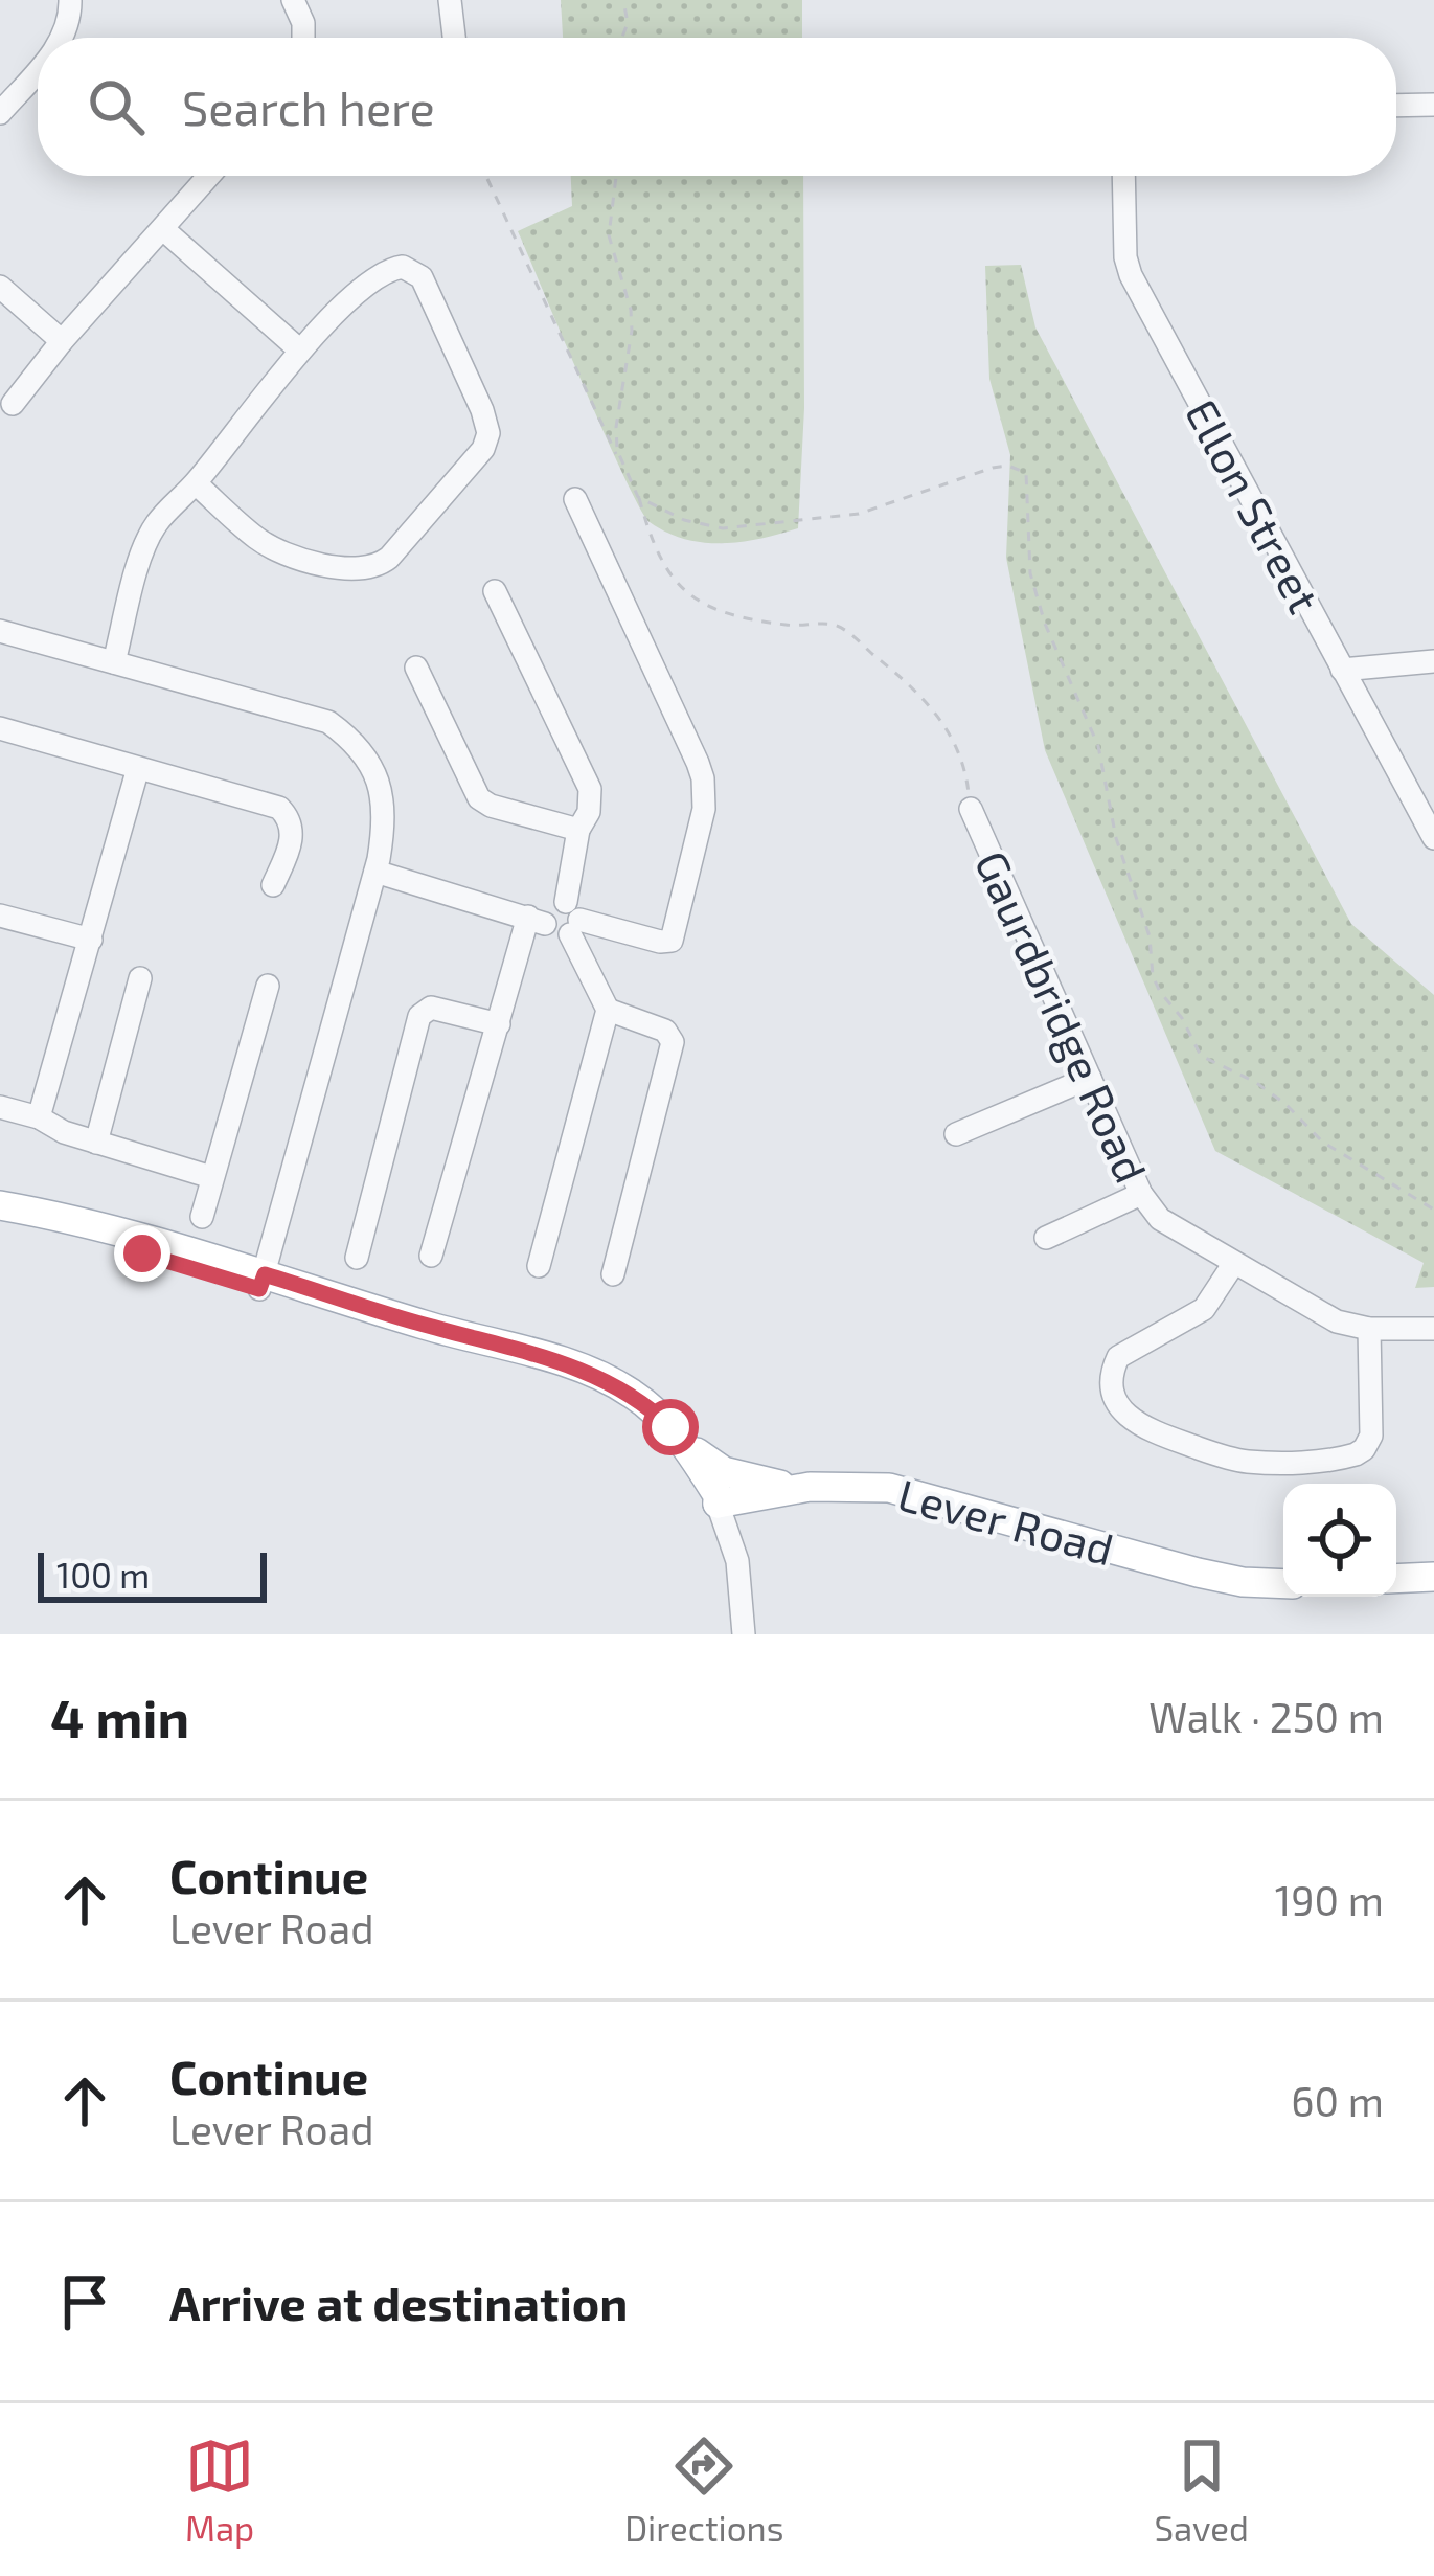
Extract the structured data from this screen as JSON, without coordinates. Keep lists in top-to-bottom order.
{
  "streets": {
    "main road": ["Lever Road"],
    "street": ["Ellon Street", "Gaurdbridge Road"]
  },
  "scale_bar": "100 m",
  "page": {
    "search": "Search here",
    "scale": "100 m",
    "heading": ["4 min", "Walk · 250 m"],
    "list": [
      ["Continue", "Lever Road", "190 m"],
      ["Continue", "Lever Road", "60 m"],
      "Arrive at destination"
    ],
    "nav": ["Map", "Directions", "Saved"]
  }
}
